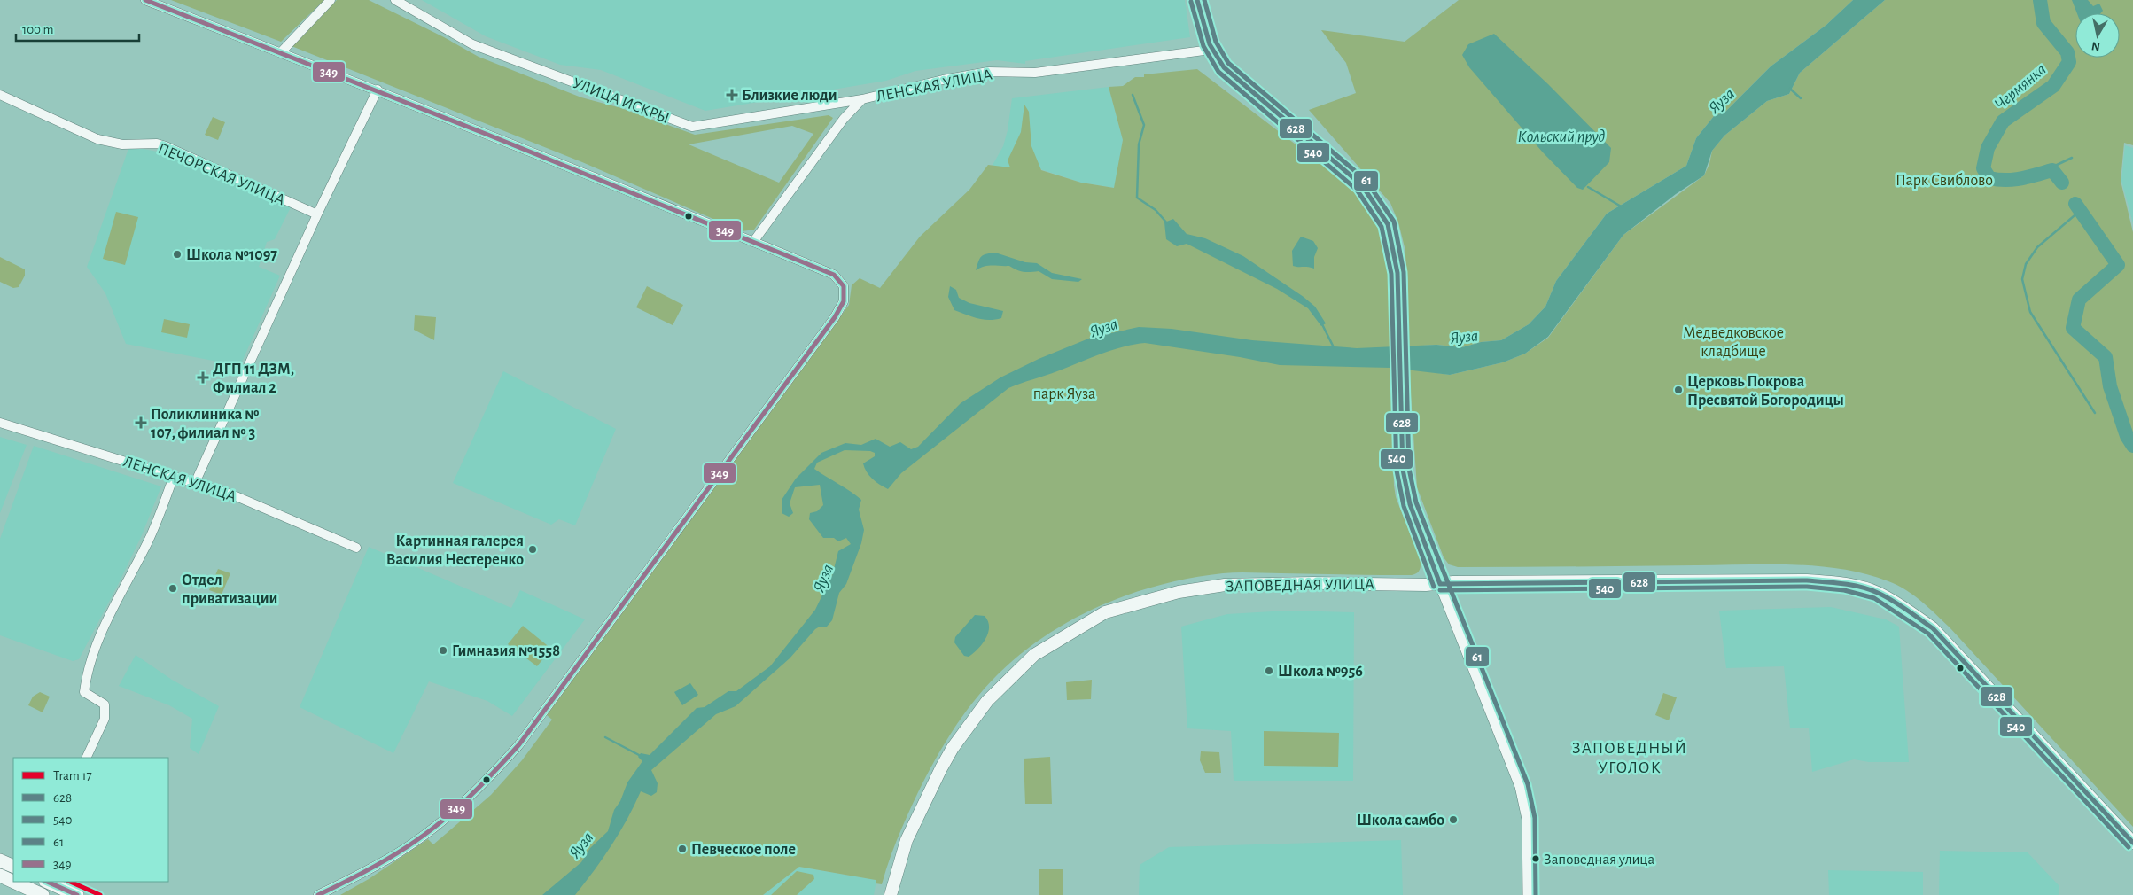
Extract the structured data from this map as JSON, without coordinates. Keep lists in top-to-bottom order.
{
  "streets": {
    "street": [
      "ЛЕНСКАЯ УЛИЦА",
      "УЛИЦА ИСКРЫ",
      "ПЕЧОРСКАЯ УЛИЦА",
      "ЗАПОВЕДНАЯ УЛИЦА"
    ]
  },
  "crossings": [
    ["ЛЕНСКАЯ УЛИЦА", "УЛИЦА ИСКРЫ"]
  ],
  "districts": ["ЗАПОВЕДНЫЙ УГОЛОК"],
  "water": ["Чермянка", "Яуза", "Кольский пруд"],
  "parks": ["Парк Свиблово", "Медведковское кладбище", "парк Яуза"],
  "places": {
    "health": ["Близкие люди", "ДГП 11 ДЗМ, Филиал 2", "Поликлиника № 107, филиал № 3"],
    "other": [
      "Школа №1097",
      "Церковь Покрова Пресвятой Богородицы",
      "Картинная галерея Василия Нестеренко",
      "Отдел приватизации",
      "Гимназия №1558",
      "Школа №956",
      "Школа самбо",
      "Певческое поле",
      "Заповедная улица"
    ]
  },
  "lines": [
    "transit line 628",
    "transit line 61",
    "transit line 349",
    "transit line 540",
    "tram line 17"
  ],
  "legend": [
    "Tram 17",
    "628",
    "540",
    "61",
    "349"
  ],
  "scale_bar": "100 m",
  "north": "bottom"
}
